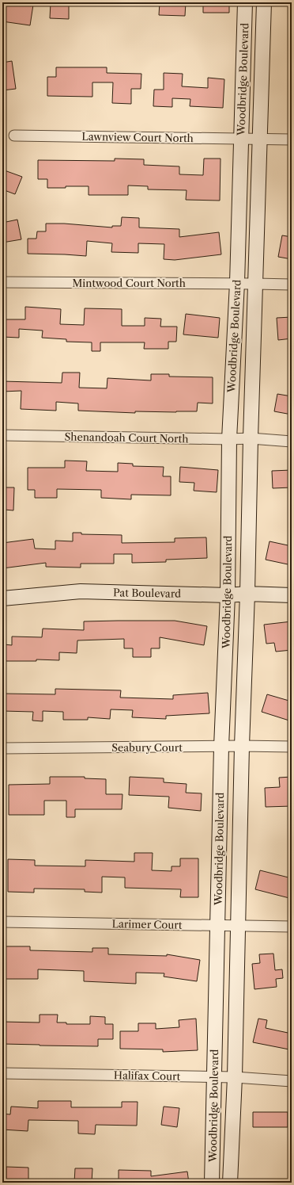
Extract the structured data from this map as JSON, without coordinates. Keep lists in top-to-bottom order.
{
  "streets": {
    "street": [
      "Woodbridge Boulevard",
      "Lawnview Court North",
      "Mintwood Court North",
      "Shenandoah Court North",
      "Pat Boulevard",
      "Seabury Court",
      "Larimer Court",
      "Halifax Court"
    ]
  },
  "crossings": [
    ["Woodbridge Boulevard", "Lawnview Court North"],
    ["Woodbridge Boulevard", "Mintwood Court North"],
    ["Woodbridge Boulevard", "Shenandoah Court North"],
    ["Woodbridge Boulevard", "Pat Boulevard"],
    ["Woodbridge Boulevard", "Seabury Court"],
    ["Woodbridge Boulevard", "Larimer Court"],
    ["Woodbridge Boulevard", "Halifax Court"]
  ]
}
